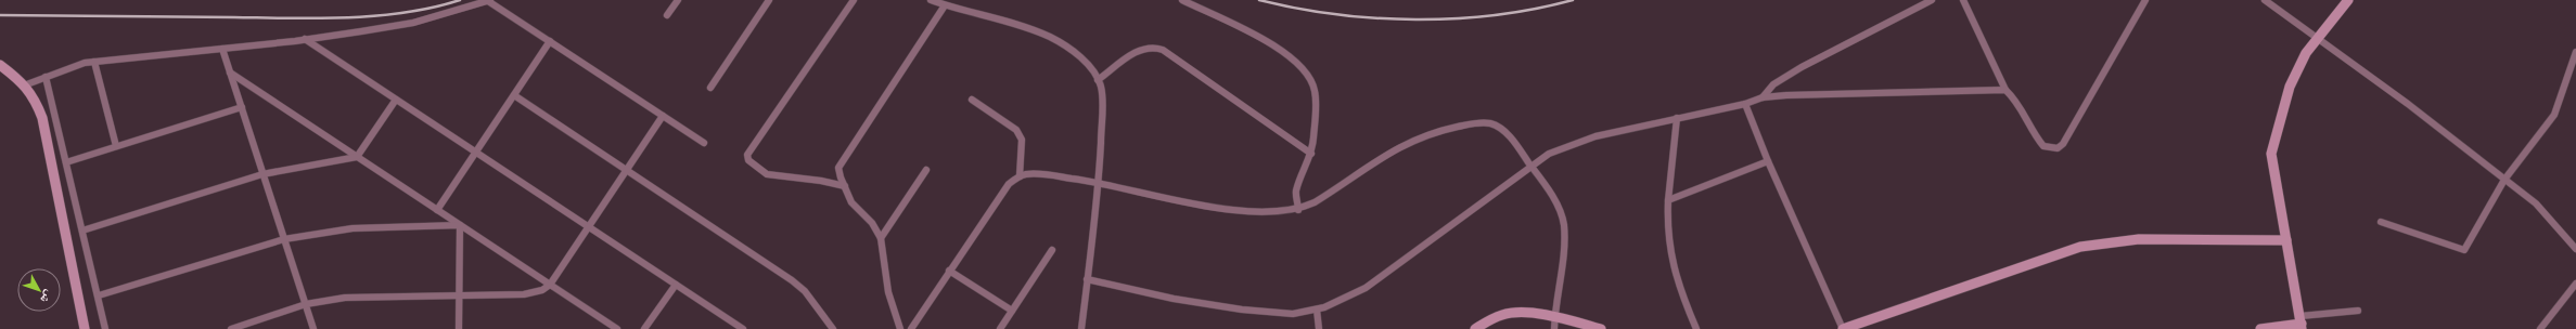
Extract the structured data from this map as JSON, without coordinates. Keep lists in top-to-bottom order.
{
  "north": "bottom right"
}
